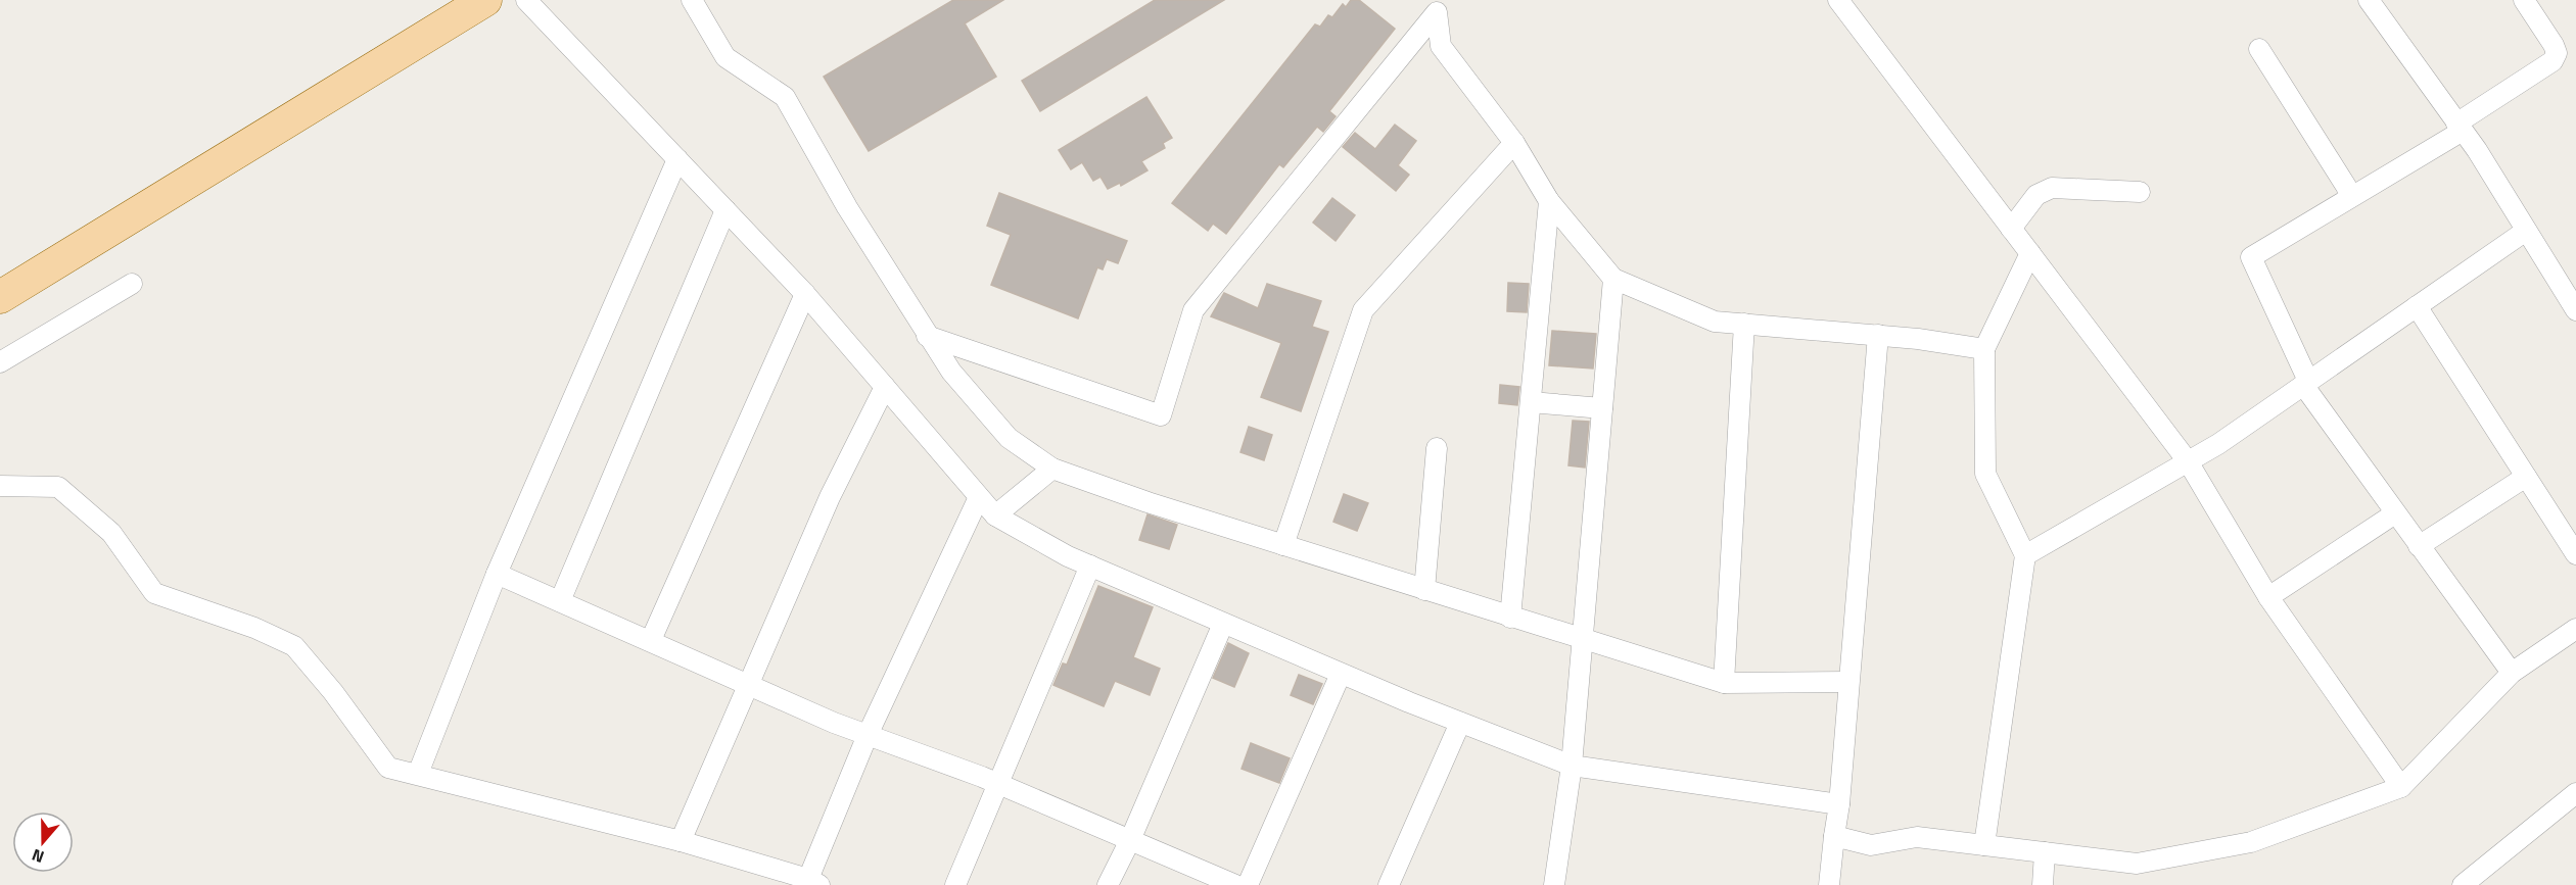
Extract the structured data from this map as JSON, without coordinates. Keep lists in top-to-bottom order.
{
  "north": "bottom"
}
